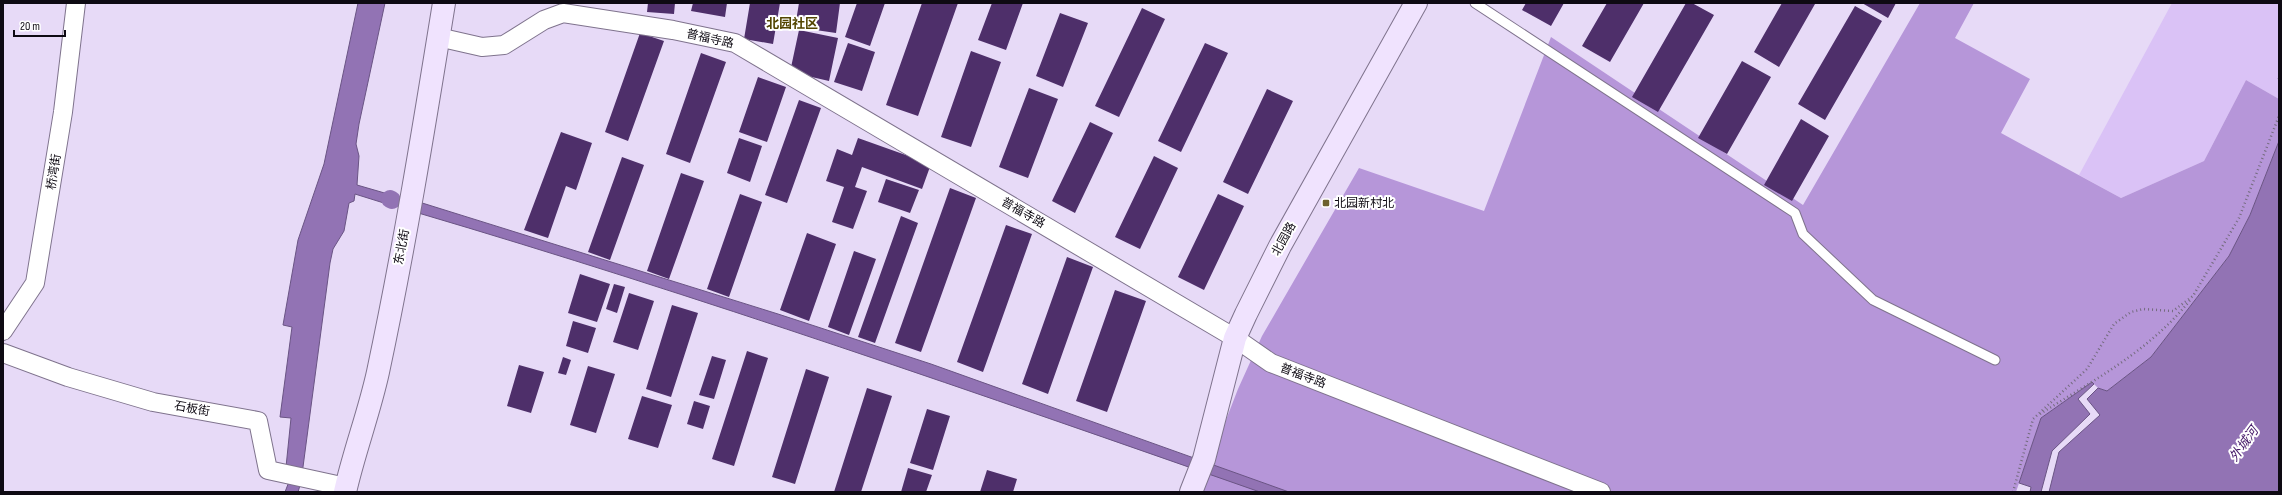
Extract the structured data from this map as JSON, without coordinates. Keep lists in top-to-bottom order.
{
  "streets": {
    "street": [
      "普福寺路",
      "桥湾街",
      "北园路",
      "东北街",
      "石板街"
    ]
  },
  "crossings": [
    ["普福寺路", "北园路"],
    ["普福寺路", "东北街"],
    ["东北街", "石板街"]
  ],
  "districts": ["北园社区"],
  "water": ["外城河"],
  "places": {
    "transit": ["北园新村北"]
  },
  "scale_bar": "20 m"
}
